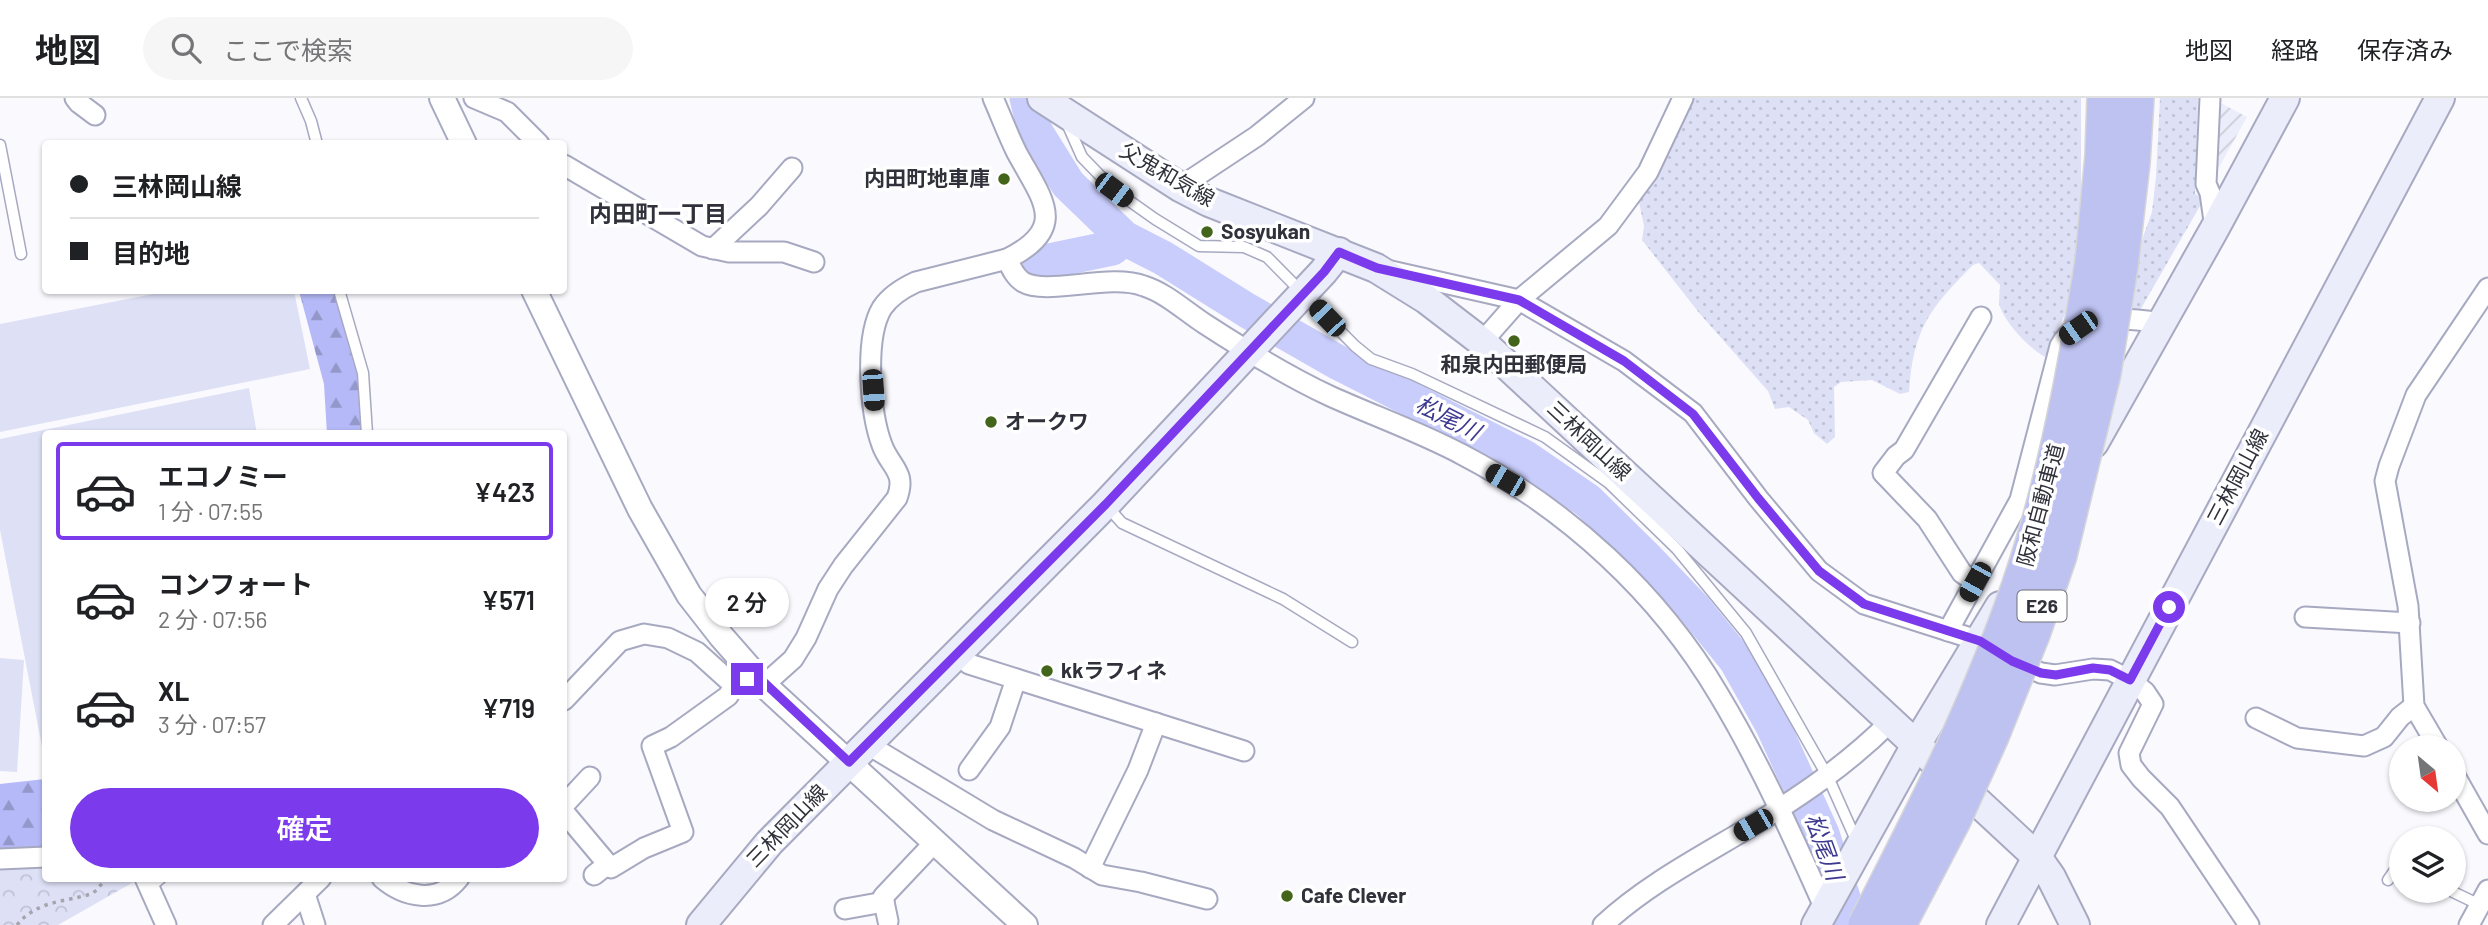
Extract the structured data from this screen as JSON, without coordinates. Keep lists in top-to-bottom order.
{
  "streets": {
    "highway": ["阪和自動車道", "E26"],
    "main road": ["父鬼和気線", "三林岡山線"]
  },
  "crossings": [
    ["父鬼和気線", "三林岡山線"]
  ],
  "districts": ["内田町一丁目"],
  "water": ["松尾川"],
  "places": [
    "内田町地車庫",
    "Sosyukan",
    "和泉内田郵便局",
    "オークワ",
    "kkラフィネ",
    "Cafe Clever"
  ],
  "north": "bottom right",
  "page": {
    "header": "地図",
    "search": "ここで検索",
    "nav": ["地図", "経路", "保存済み"],
    "banner": ["三林岡山線", "目的地"],
    "list": [
      {
        "name": "エコノミー",
        "note": "1 分 · 07:55",
        "value": "¥423"
      },
      {
        "name": "コンフォート",
        "note": "2 分 · 07:56",
        "value": "¥571"
      },
      {
        "name": "XL",
        "note": "3 分 · 07:57",
        "value": "¥719"
      }
    ],
    "bubble": "2 分",
    "buttons": "確定"
  }
}
